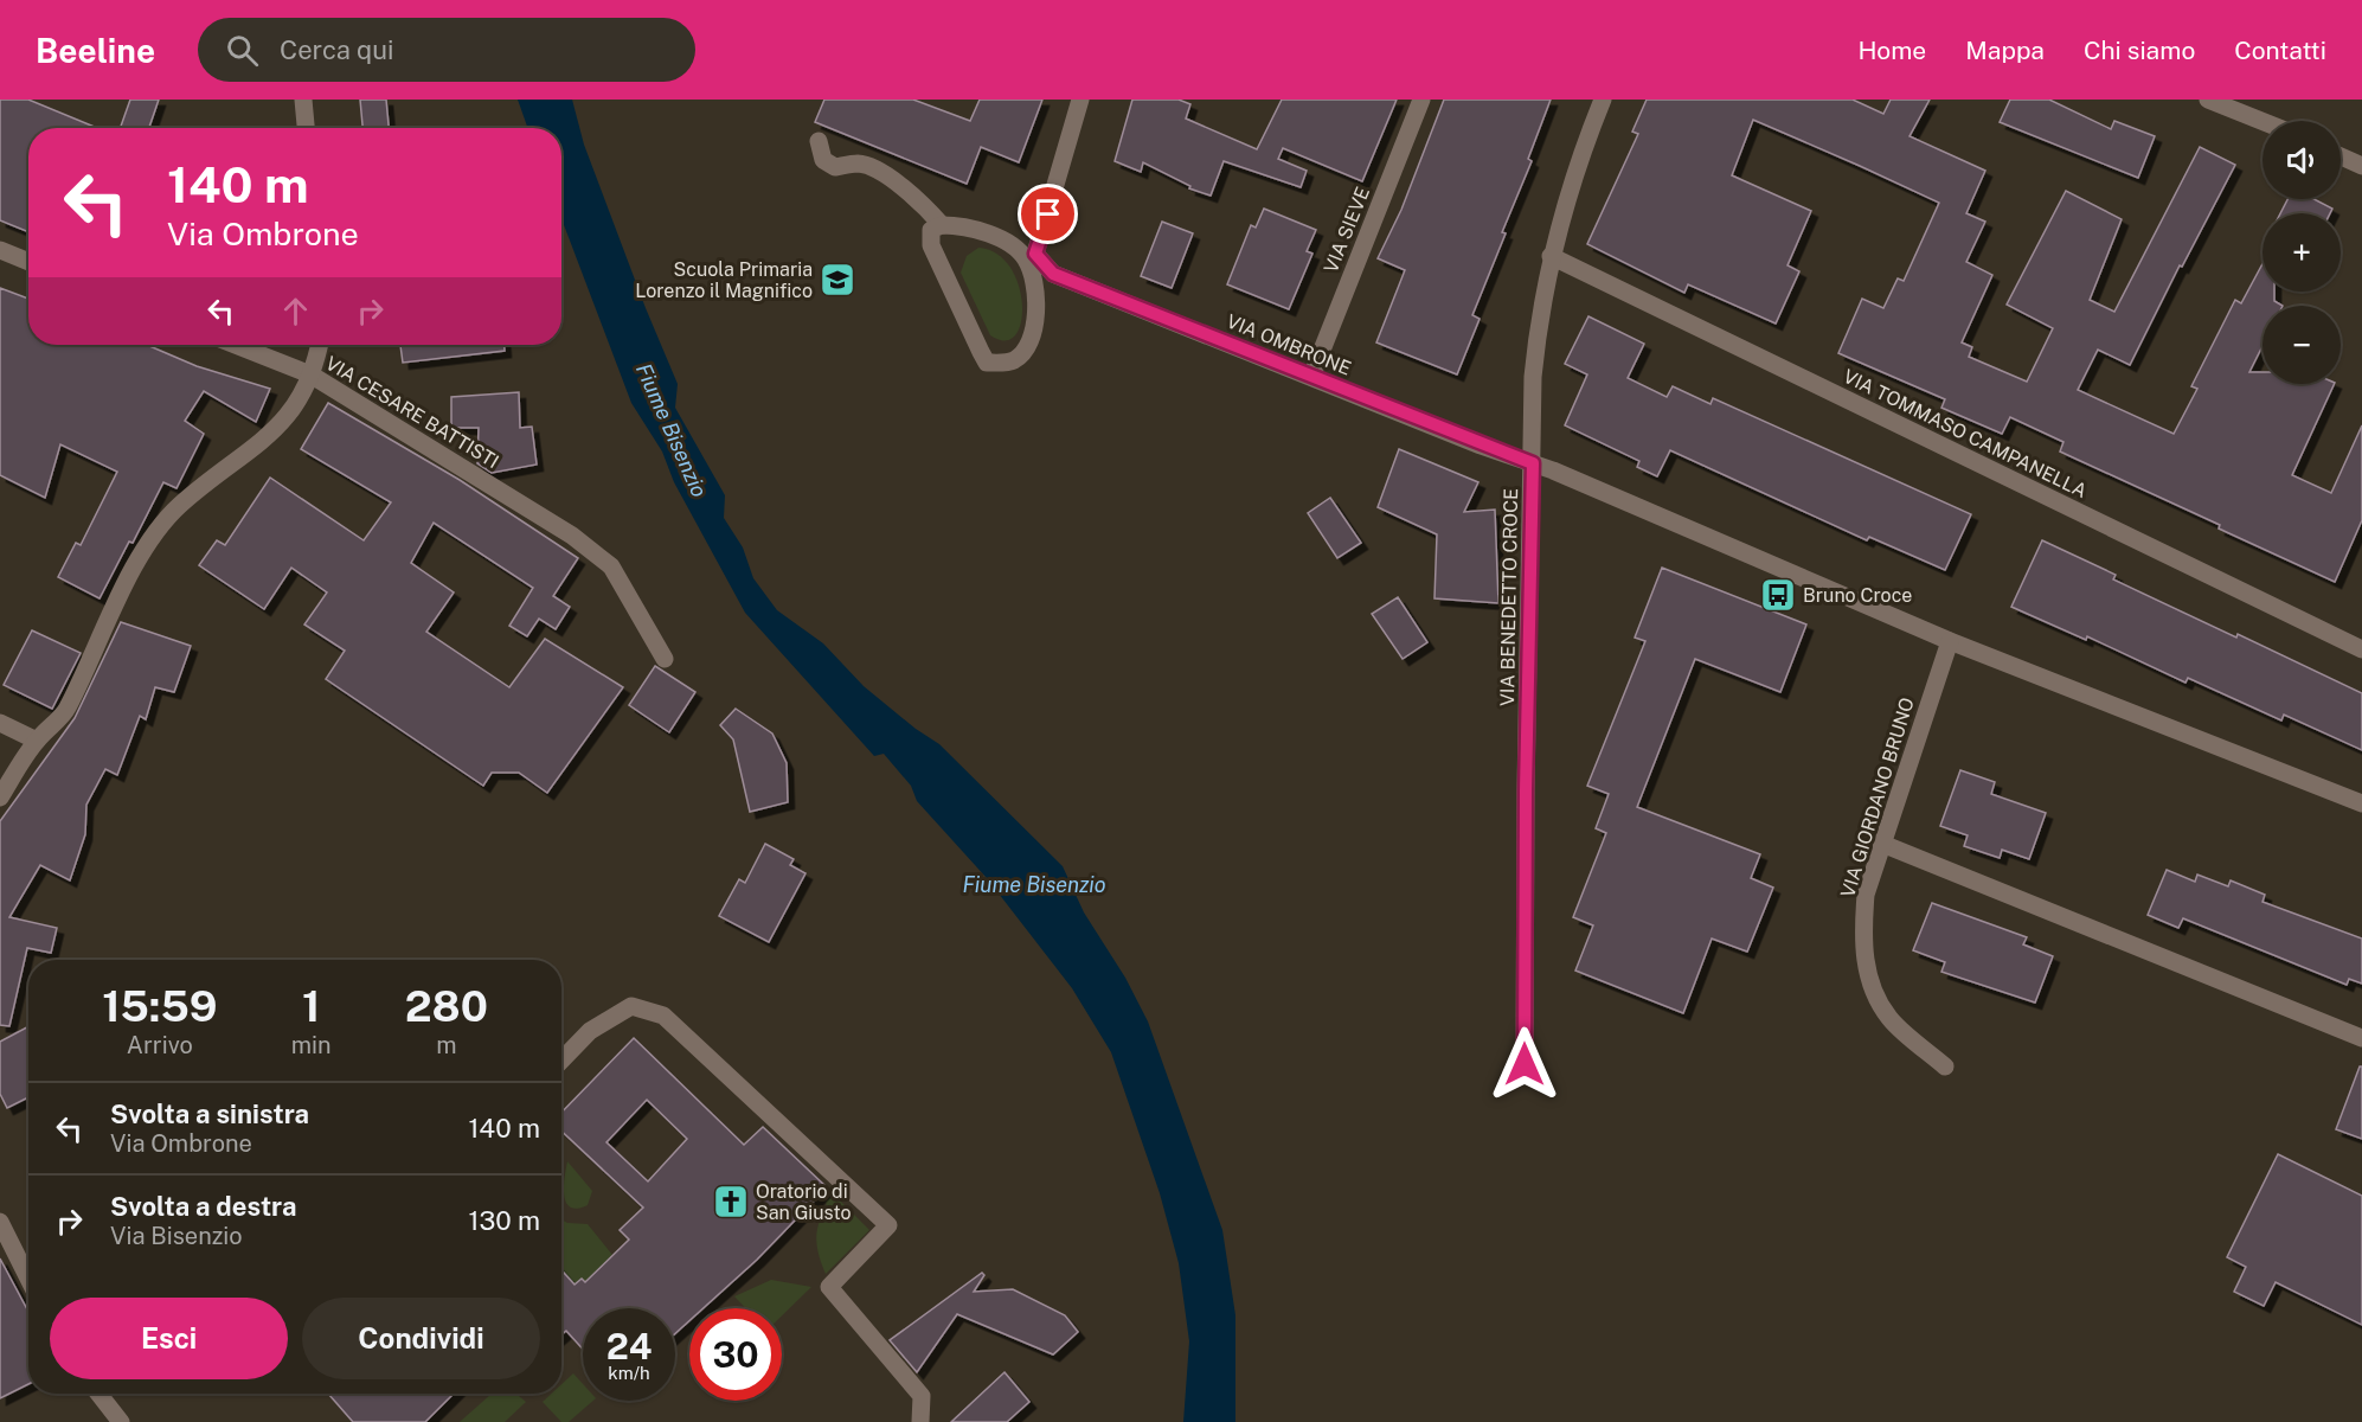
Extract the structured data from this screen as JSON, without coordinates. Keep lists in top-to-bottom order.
{
  "streets": {
    "street": [
      "VIA SIEVE",
      "VIA OMBRONE",
      "VIA CESARE BATTISTI",
      "VIA TOMMASO CAMPANELLA",
      "VIA BENEDETTO CROCE",
      "VIA GIORDANO BRUNO"
    ]
  },
  "crossings": [
    ["VIA SIEVE", "VIA OMBRONE"],
    ["VIA OMBRONE", "VIA BENEDETTO CROCE"],
    ["VIA TOMMASO CAMPANELLA", "VIA BENEDETTO CROCE"]
  ],
  "water": ["Fiume Bisenzio"],
  "places": {
    "school or university": ["Scuola Primaria Lorenzo il Magnifico"],
    "bus stop": ["Bruno Croce"],
    "church": ["Oratorio di San Giusto"]
  },
  "page": {
    "header": "Beeline",
    "search": "Cerca qui",
    "nav": [
      "Home",
      "Mappa",
      "Chi siamo",
      "Contatti"
    ],
    "map_buttons": ["+", "−"],
    "turn": ["140 m", "Via Ombrone"],
    "eta": [
      "15:59",
      "Arrivo",
      "1",
      "min",
      "280",
      "m"
    ],
    "list": [
      {
        "name": "Svolta a sinistra",
        "note": "Via Ombrone",
        "value": "140 m"
      },
      {
        "name": "Svolta a destra",
        "note": "Via Bisenzio",
        "value": "130 m"
      }
    ],
    "buttons": ["Esci", "Condividi"],
    "speed": "24 km/h",
    "limit": "30"
  }
}
